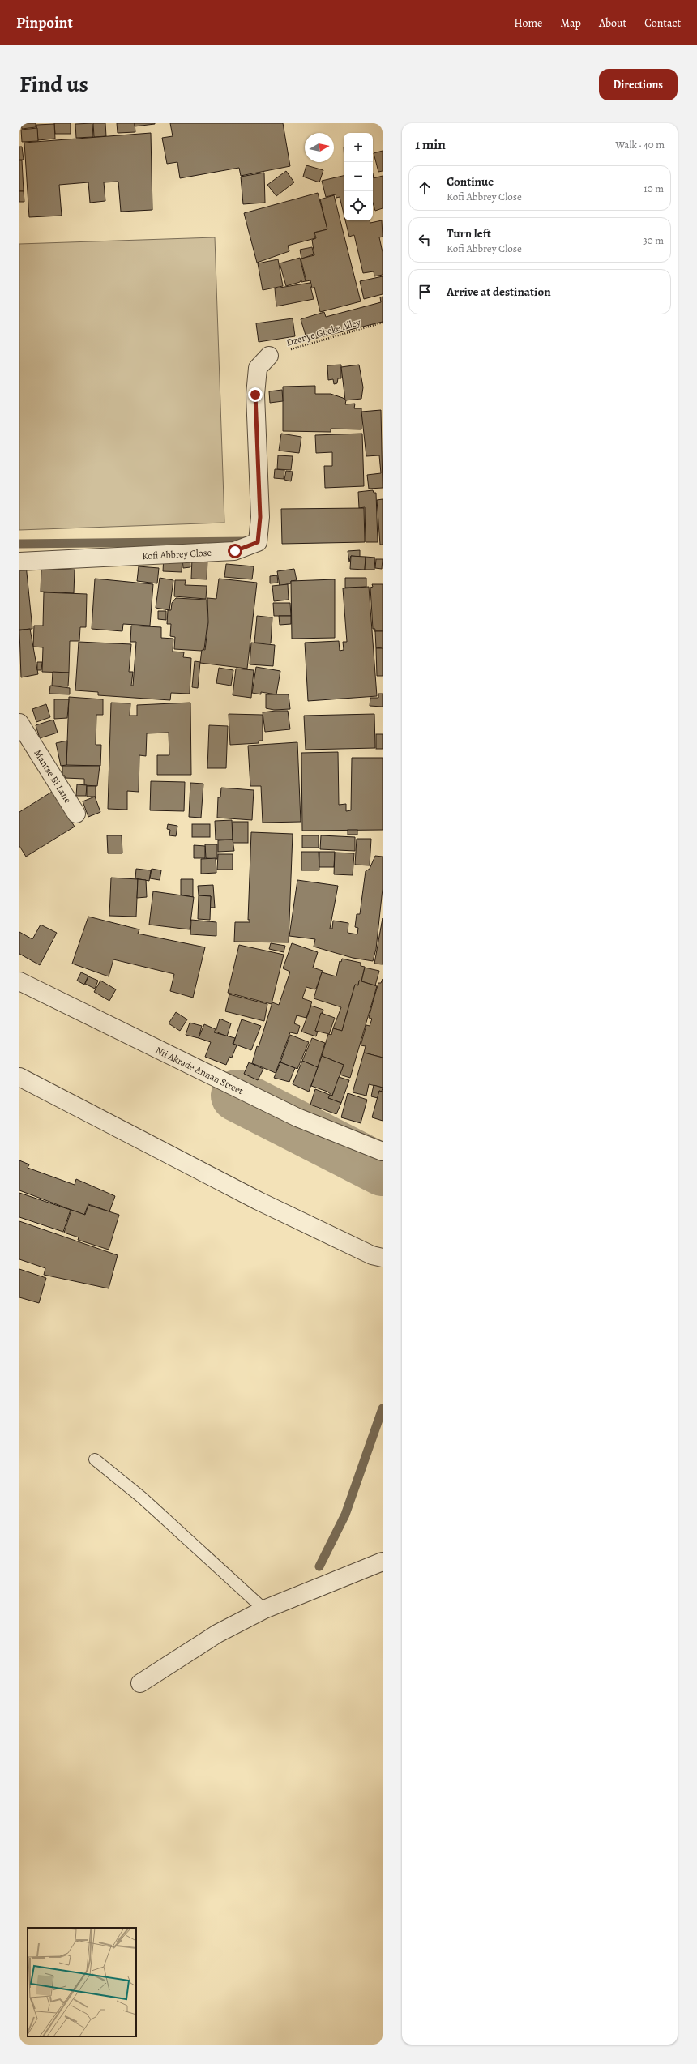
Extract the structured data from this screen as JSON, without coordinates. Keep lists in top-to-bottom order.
{
  "streets": {
    "street": ["Kofi Abbrey Close", "Mantse Bi Lane", "Nii Akrade Annan Street"],
    "path": ["Dzenye Gbeke Alley"]
  },
  "crossings": [
    ["Dzenye Gbeke Alley", "Kofi Abbrey Close"]
  ],
  "north": "right",
  "page": {
    "header": "Pinpoint",
    "nav": [
      "Home",
      "Map",
      "About",
      "Contact"
    ],
    "title": "Find us",
    "buttons": "Directions",
    "heading": ["1 min", "Walk · 40 m"],
    "map_buttons": ["+", "−"],
    "list": [
      ["Continue", "Kofi Abbrey Close", "10 m"],
      ["Turn left", "Kofi Abbrey Close", "30 m"],
      "Arrive at destination"
    ]
  }
}
